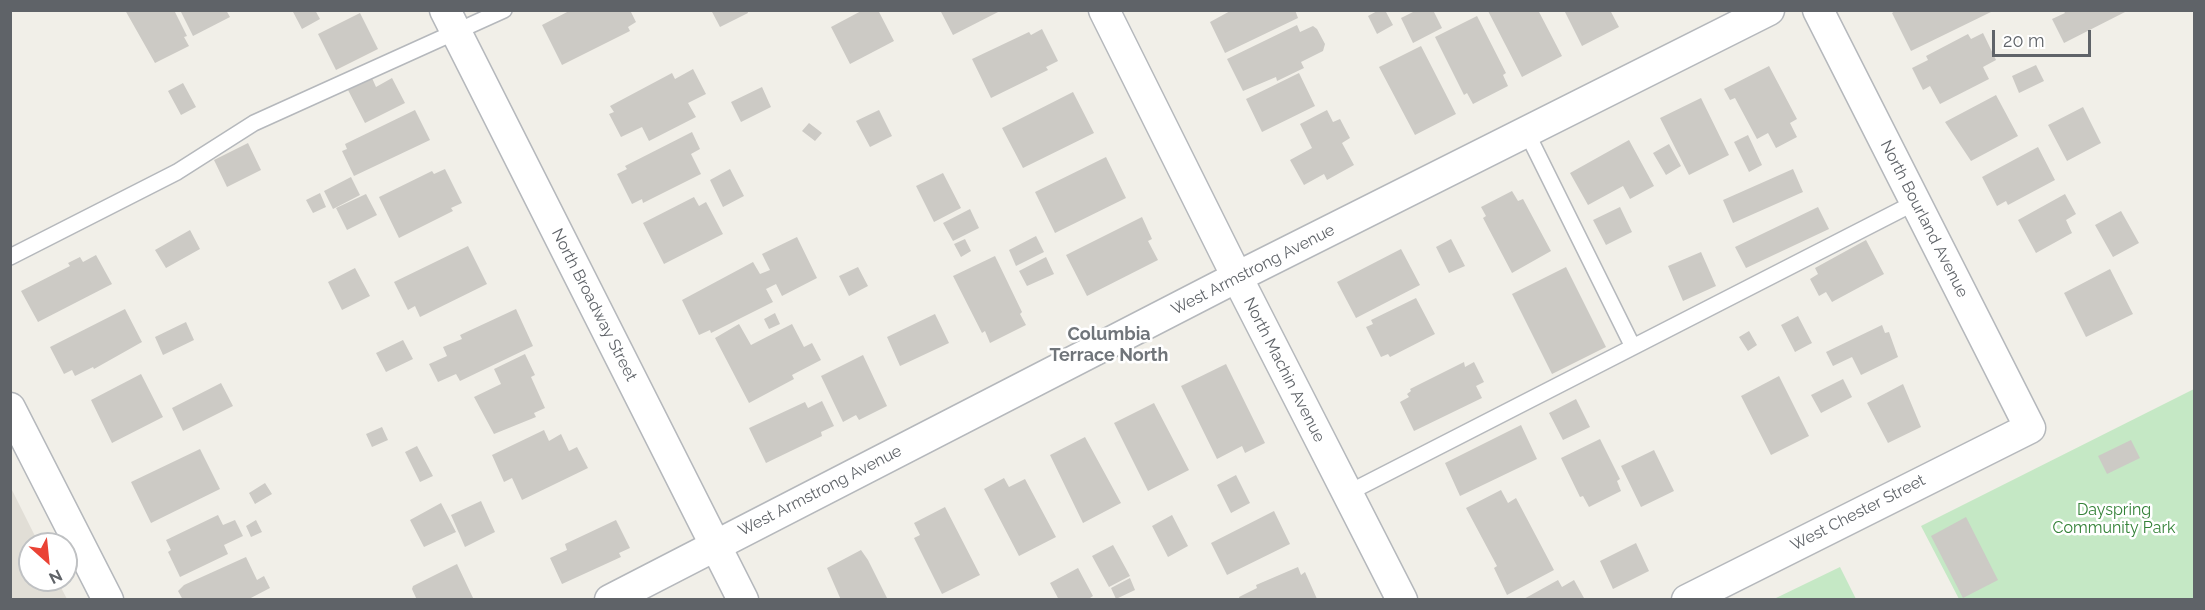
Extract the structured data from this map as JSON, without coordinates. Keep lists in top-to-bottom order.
{
  "streets": {
    "street": [
      "North Bourland Avenue",
      "West Armstrong Avenue",
      "North Broadway Street",
      "North Machin Avenue",
      "West Chester Street"
    ]
  },
  "crossings": [
    ["North Bourland Avenue", "West Chester Street"],
    ["West Armstrong Avenue", "North Broadway Street"],
    ["West Armstrong Avenue", "North Machin Avenue"]
  ],
  "districts": ["Columbia Terrace North"],
  "parks": ["Dayspring Community Park"],
  "scale_bar": "20 m",
  "north": "bottom right"
}
